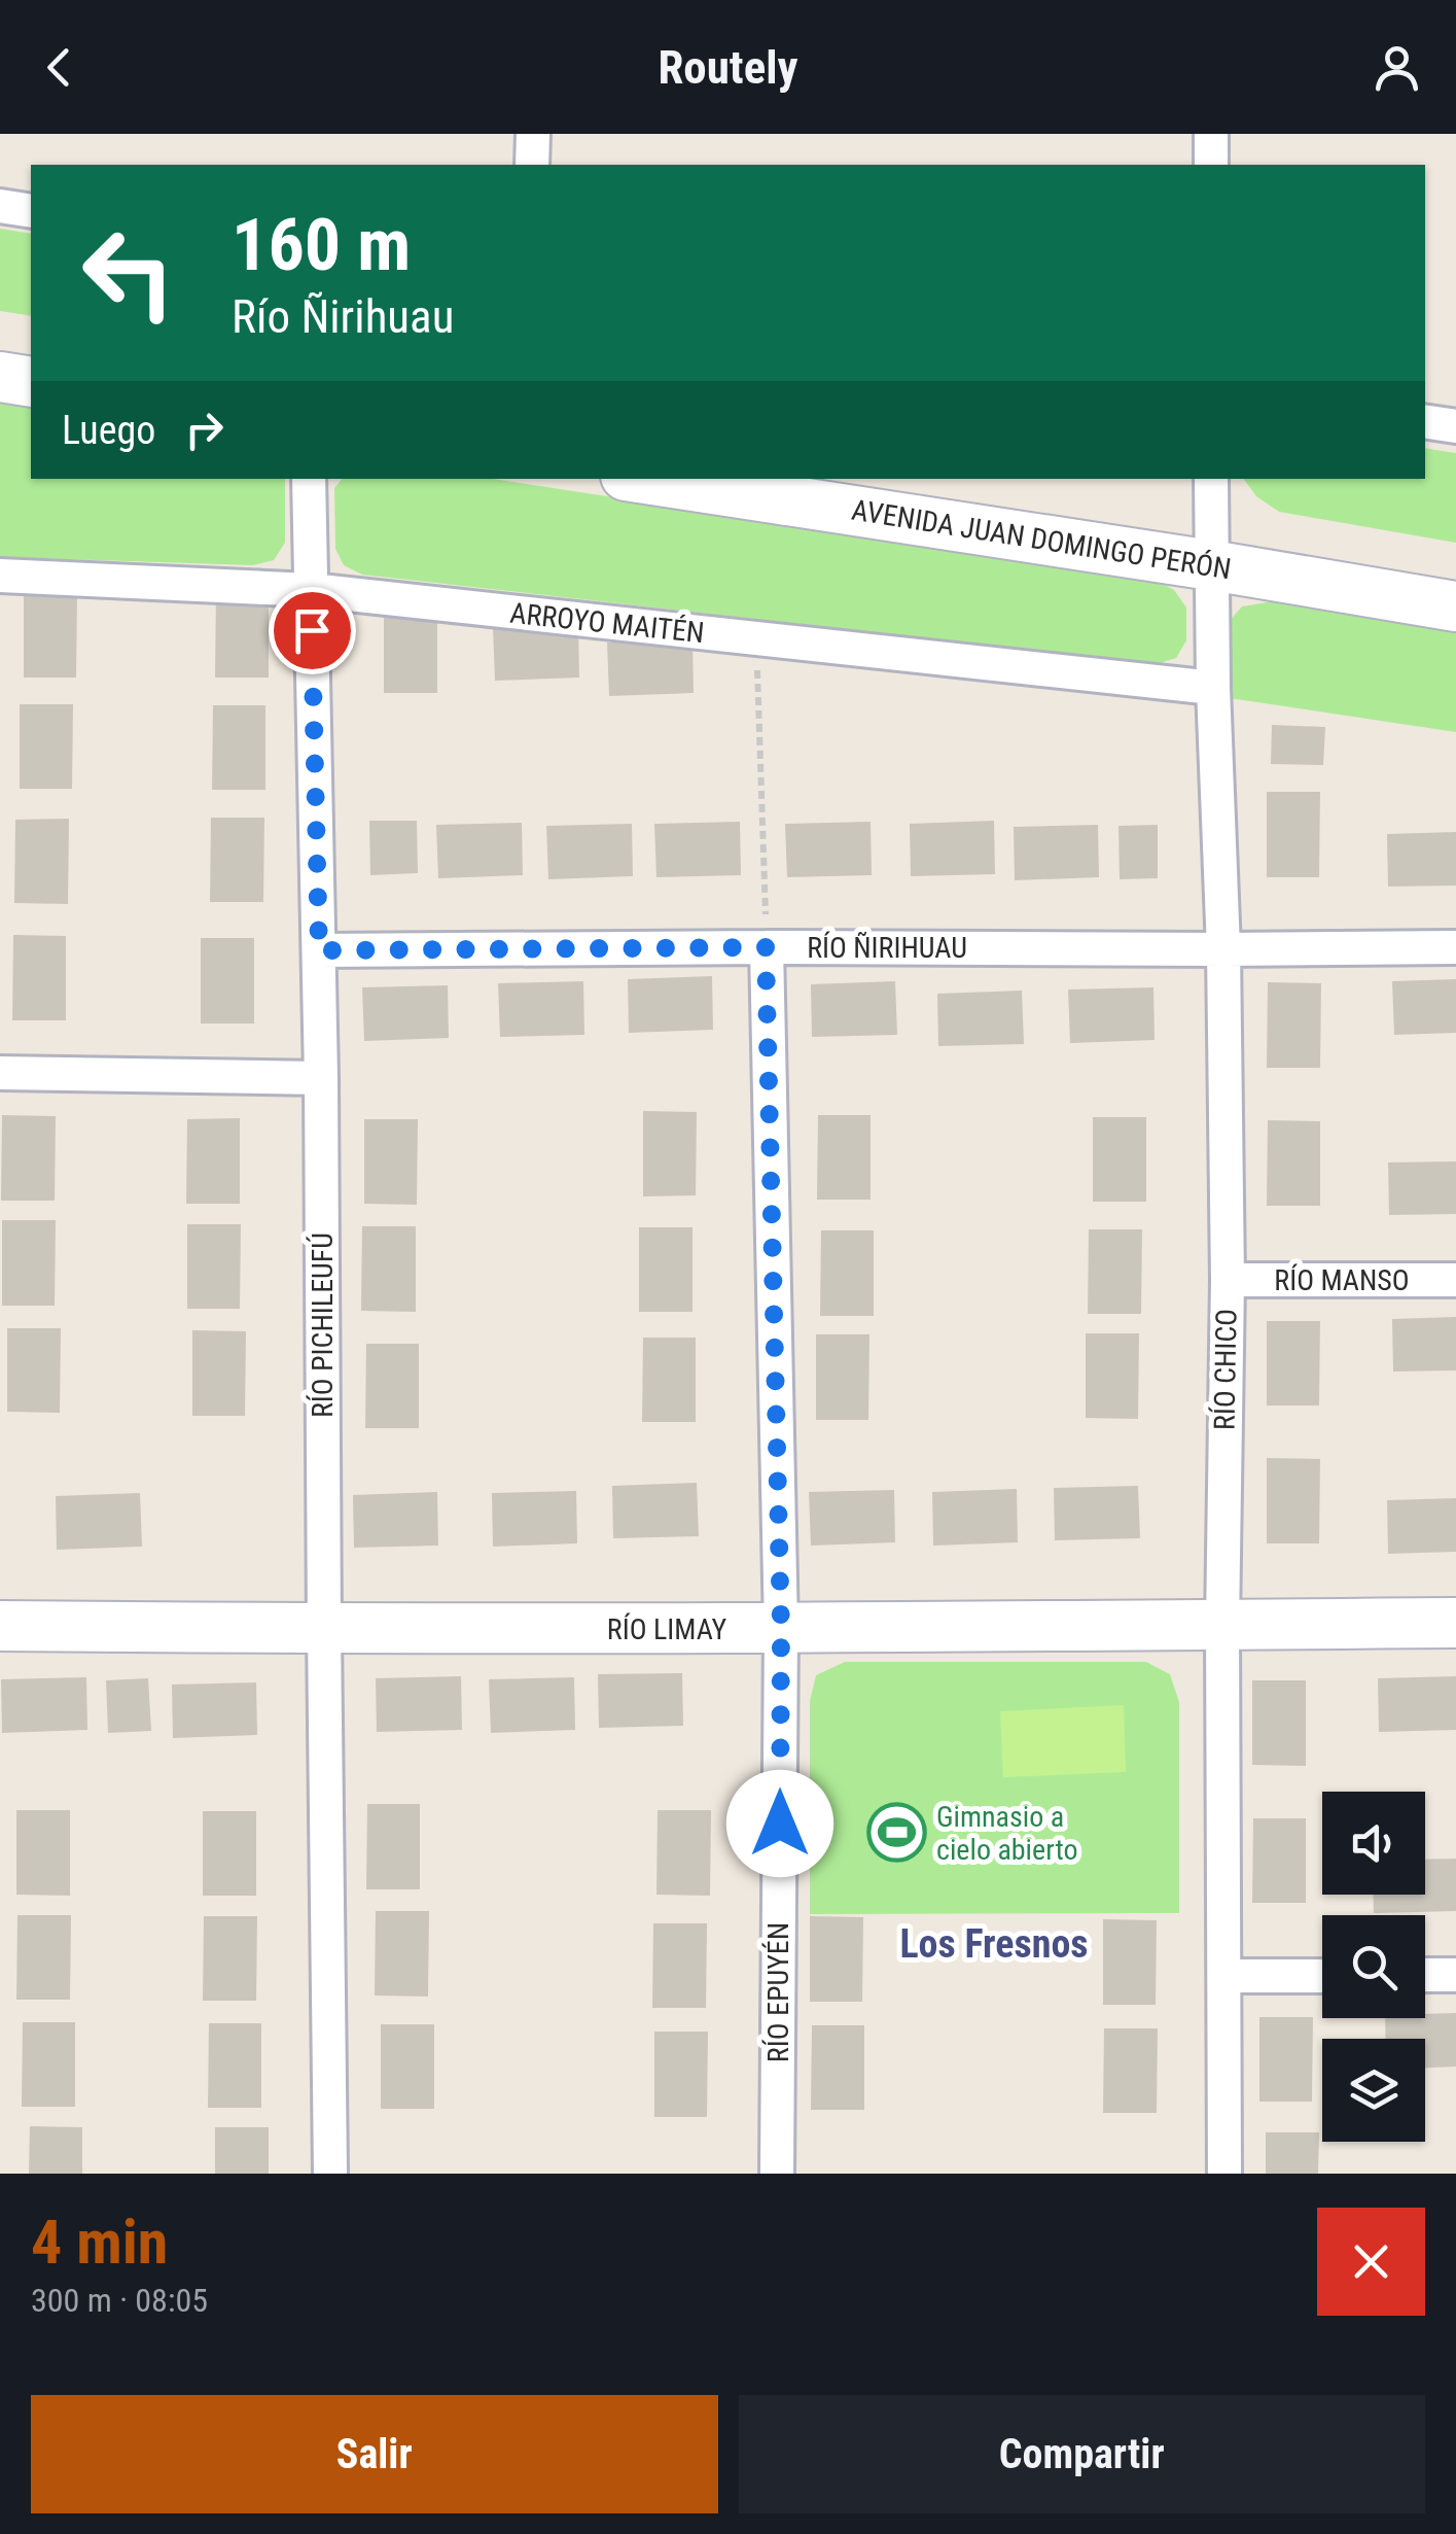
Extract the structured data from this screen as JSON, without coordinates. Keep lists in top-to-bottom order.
{
  "streets": {
    "street": [
      "AVENIDA JUAN DOMINGO PERÓN",
      "ARROYO MAITÉN",
      "RÍO ÑIRIHUAU",
      "RÍO MANSO",
      "RÍO PICHILEUFÚ",
      "RÍO CHICO",
      "RÍO LIMAY",
      "RÍO EPUYÉN"
    ]
  },
  "crossings": [
    ["AVENIDA JUAN DOMINGO PERÓN", "RÍO CHICO"],
    ["ARROYO MAITÉN", "RÍO PICHILEUFÚ"],
    ["ARROYO MAITÉN", "RÍO CHICO"],
    ["RÍO ÑIRIHUAU", "RÍO PICHILEUFÚ"],
    ["RÍO ÑIRIHUAU", "RÍO CHICO"],
    ["RÍO ÑIRIHUAU", "RÍO EPUYÉN"],
    ["RÍO MANSO", "RÍO CHICO"],
    ["RÍO PICHILEUFÚ", "RÍO LIMAY"],
    ["RÍO CHICO", "RÍO LIMAY"],
    ["RÍO LIMAY", "RÍO EPUYÉN"]
  ],
  "districts": ["Los Fresnos"],
  "places": {
    "sports": ["Gimnasio a cielo abierto"]
  },
  "page": {
    "header": "Routely",
    "turn": ["160 m", "Río Ñirihuau"],
    "then": "Luego",
    "heading": ["4 min", "300 m · 08:05"],
    "buttons": ["Salir", "Compartir"]
  }
}
